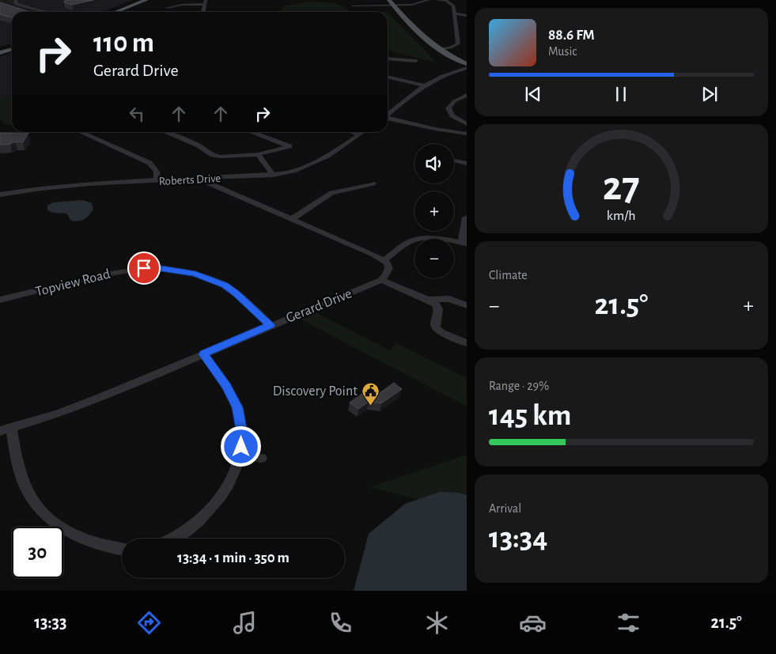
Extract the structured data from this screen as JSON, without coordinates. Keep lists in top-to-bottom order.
{
  "streets": {
    "street": ["Roberts Drive", "Topview Road", "Gerard Drive"]
  },
  "crossings": [
    ["Topview Road", "Gerard Drive"]
  ],
  "places": {
    "public building": ["Discovery Point"]
  },
  "page": {
    "turn": ["110 m", "Gerard Drive"],
    "song": ["88.6 FM", "Music"],
    "map_buttons": ["+", "−"],
    "tile": [
      "Climate",
      ["Range · 29%", "145 km"],
      ["Arrival", "13:34"]
    ],
    "heat": ["−", "21.5°", "+"],
    "limit": "30",
    "trip": "13:34 · 1 min · 350 m",
    "tabs": ["13:33", "21.5°"],
    "gauge": ["27", "km/h"]
  }
}
